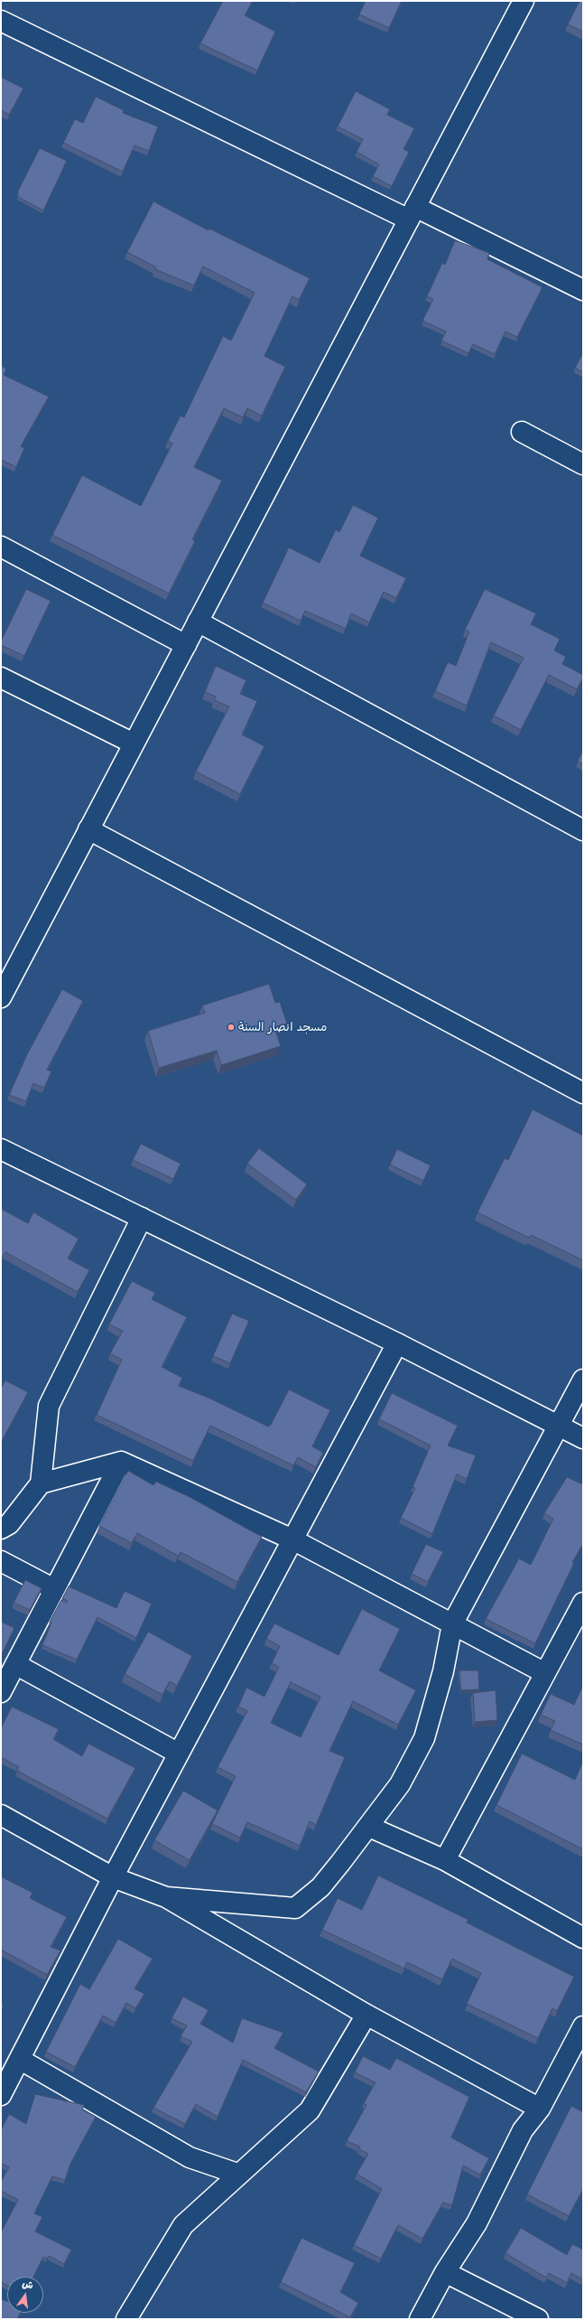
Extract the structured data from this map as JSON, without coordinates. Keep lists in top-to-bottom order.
{
  "places": ["مسجد انصار السنة"],
  "north": "top"
}
